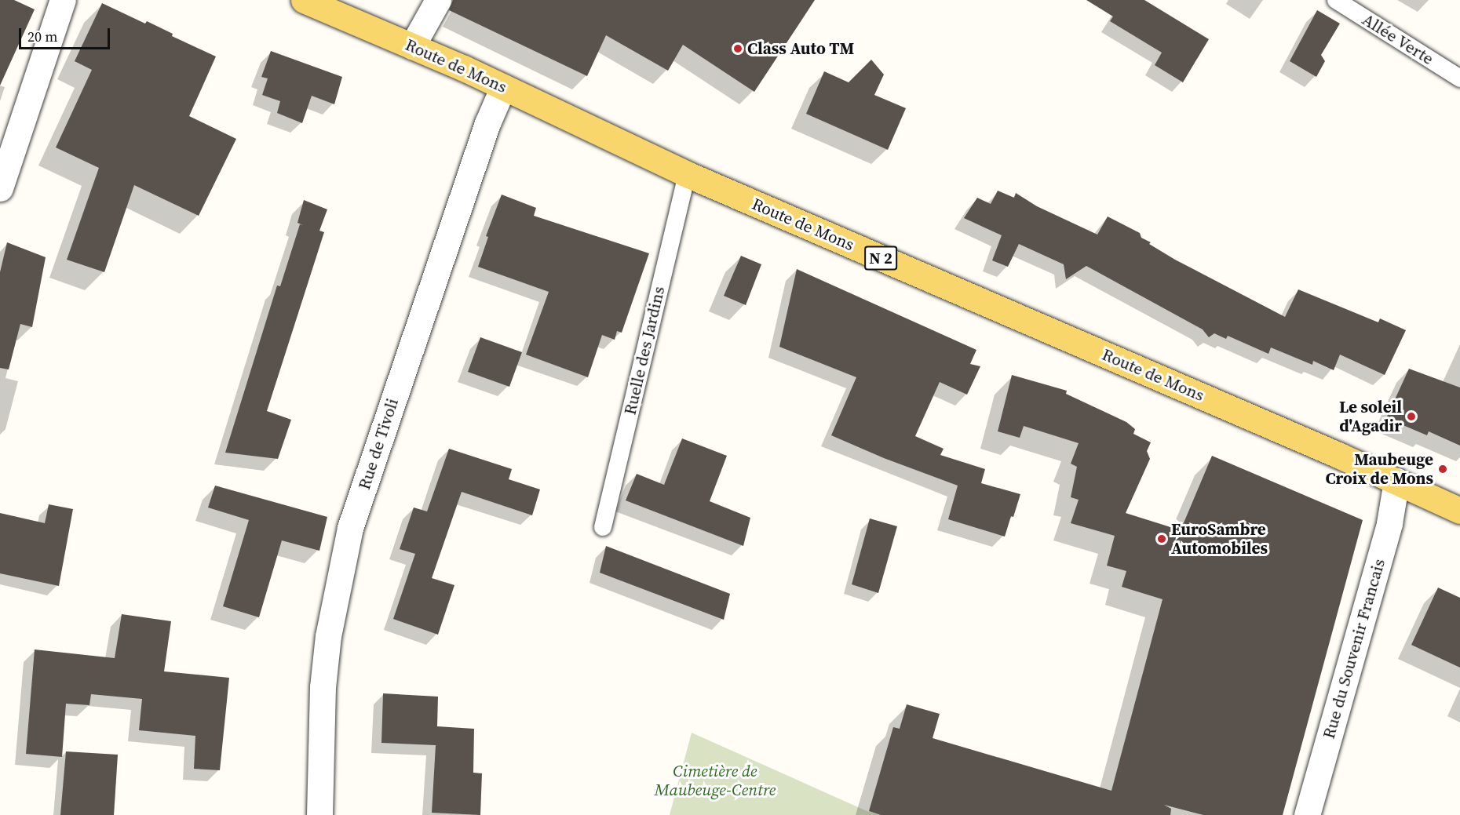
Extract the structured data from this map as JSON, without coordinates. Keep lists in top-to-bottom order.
{
  "streets": {
    "main road": ["Route de Mons", "N 2"],
    "street": ["Rue de Tivoli", "Rue du Souvenir Francais"],
    "lane": ["Allée Verte", "Ruelle des Jardins"]
  },
  "crossings": [
    ["Route de Mons", "Ruelle des Jardins"],
    ["Route de Mons", "Rue de Tivoli"],
    ["Route de Mons", "Rue du Souvenir Francais"]
  ],
  "parks": ["Cimetière de Maubeuge-Centre"],
  "places": [
    "Class Auto TM",
    "Le soleil d'Agadir",
    "Maubeuge Croix de Mons",
    "EuroSambre Automobiles"
  ],
  "scale_bar": "20 m"
}
